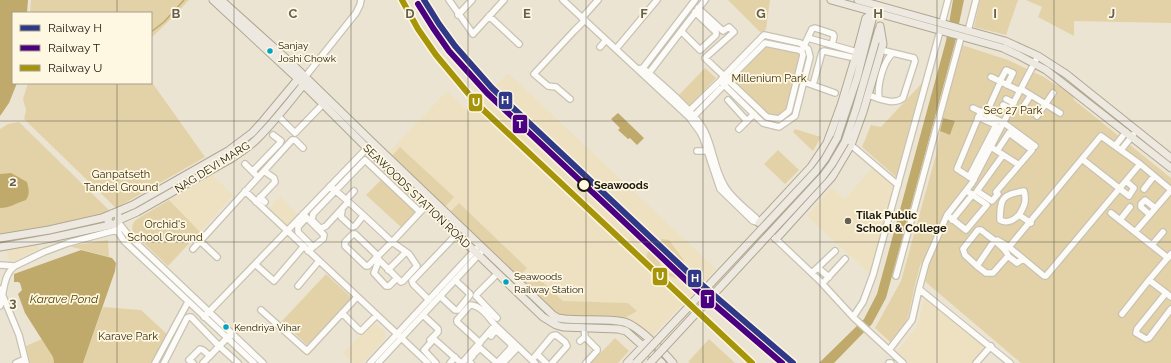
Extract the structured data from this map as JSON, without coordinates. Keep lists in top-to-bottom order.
{
  "streets": {
    "main road": ["NAG DEVI MARG", "SEAWOODS STATION ROAD"]
  },
  "crossings": [
    ["NAG DEVI MARG", "SEAWOODS STATION ROAD"]
  ],
  "water": ["Karave Pond"],
  "parks": [
    "Millenium Park",
    "Sec 27 Park",
    "Ganpatseth Tandel Ground",
    "Orchid's School Ground",
    "Karave Park"
  ],
  "places": [
    "Sanjay Joshi Chowk",
    "Seawoods",
    "Tilak Public School & College",
    "Seawoods Railway Station",
    "Kendriya Vihar"
  ],
  "lines": ["rail line H", "rail line U", "rail line T"],
  "legend": ["Railway H", "Railway T", "Railway U"],
  "grid": {
    "columns": [
      "B",
      "C",
      "D",
      "E",
      "F",
      "G",
      "H",
      "I",
      "J"
    ],
    "rows": ["2", "3"]
  }
}
